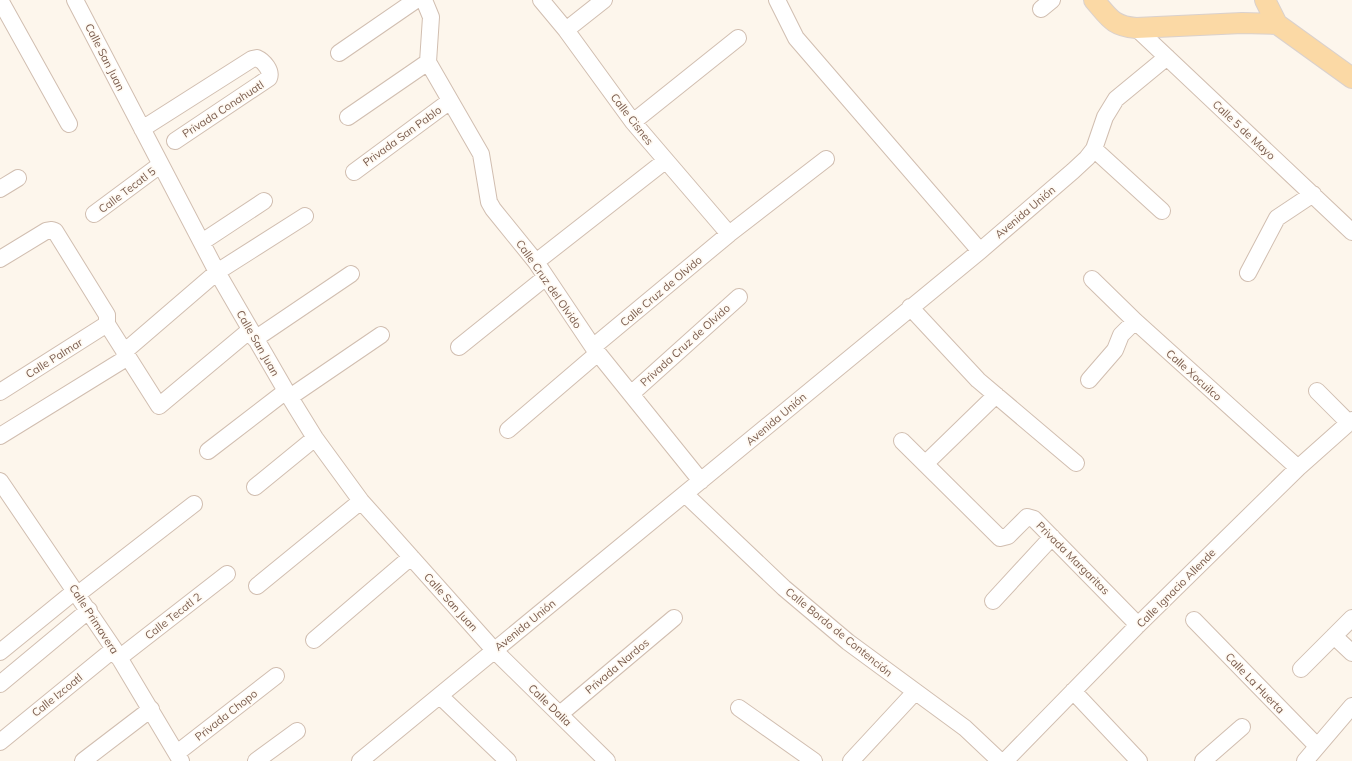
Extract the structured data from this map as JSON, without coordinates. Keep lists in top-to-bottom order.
{
  "streets": {
    "street": [
      "Calle San Juan",
      "Privada Conahuatl",
      "Calle Cisnes",
      "Calle 5 de Mayo",
      "Privada San Pablo",
      "Calle Tecatl 5",
      "Avenida Unión",
      "Calle Cruz del Olvido",
      "Calle Cruz de Olvido",
      "Privada Cruz de Olvido",
      "Calle Palmar",
      "Calle Xocuilco",
      "Privada Margaritas",
      "Calle Ignacio Allende",
      "Calle Tecatl 2",
      "Calle Primavera",
      "Calle Bordo de Contención",
      "Privada Nardos",
      "Calle La Huerta",
      "Calle Izcoatl",
      "Calle Dalia",
      "Privada Chopo"
    ]
  },
  "crossings": [
    ["Calle San Juan", "Privada Conahuatl"],
    ["Calle San Juan", "Calle Tecatl 5"],
    ["Calle San Juan", "Avenida Unión"],
    ["Calle San Juan", "Calle Dalia"],
    ["Calle Cisnes", "Calle Cruz de Olvido"],
    ["Calle 5 de Mayo", "Avenida Unión"],
    ["Privada San Pablo", "Calle Cruz del Olvido"],
    ["Avenida Unión", "Calle Cruz del Olvido"],
    ["Avenida Unión", "Calle Bordo de Contención"],
    ["Avenida Unión", "Calle Dalia"],
    ["Calle Cruz del Olvido", "Calle Cruz de Olvido"],
    ["Calle Cruz del Olvido", "Privada Cruz de Olvido"],
    ["Calle Xocuilco", "Calle Ignacio Allende"],
    ["Privada Margaritas", "Calle Ignacio Allende"],
    ["Calle Tecatl 2", "Calle Primavera"],
    ["Calle Tecatl 2", "Calle Izcoatl"],
    ["Calle Primavera", "Calle Izcoatl"],
    ["Calle Primavera", "Privada Chopo"],
    ["Privada Nardos", "Calle Dalia"]
  ]
}
